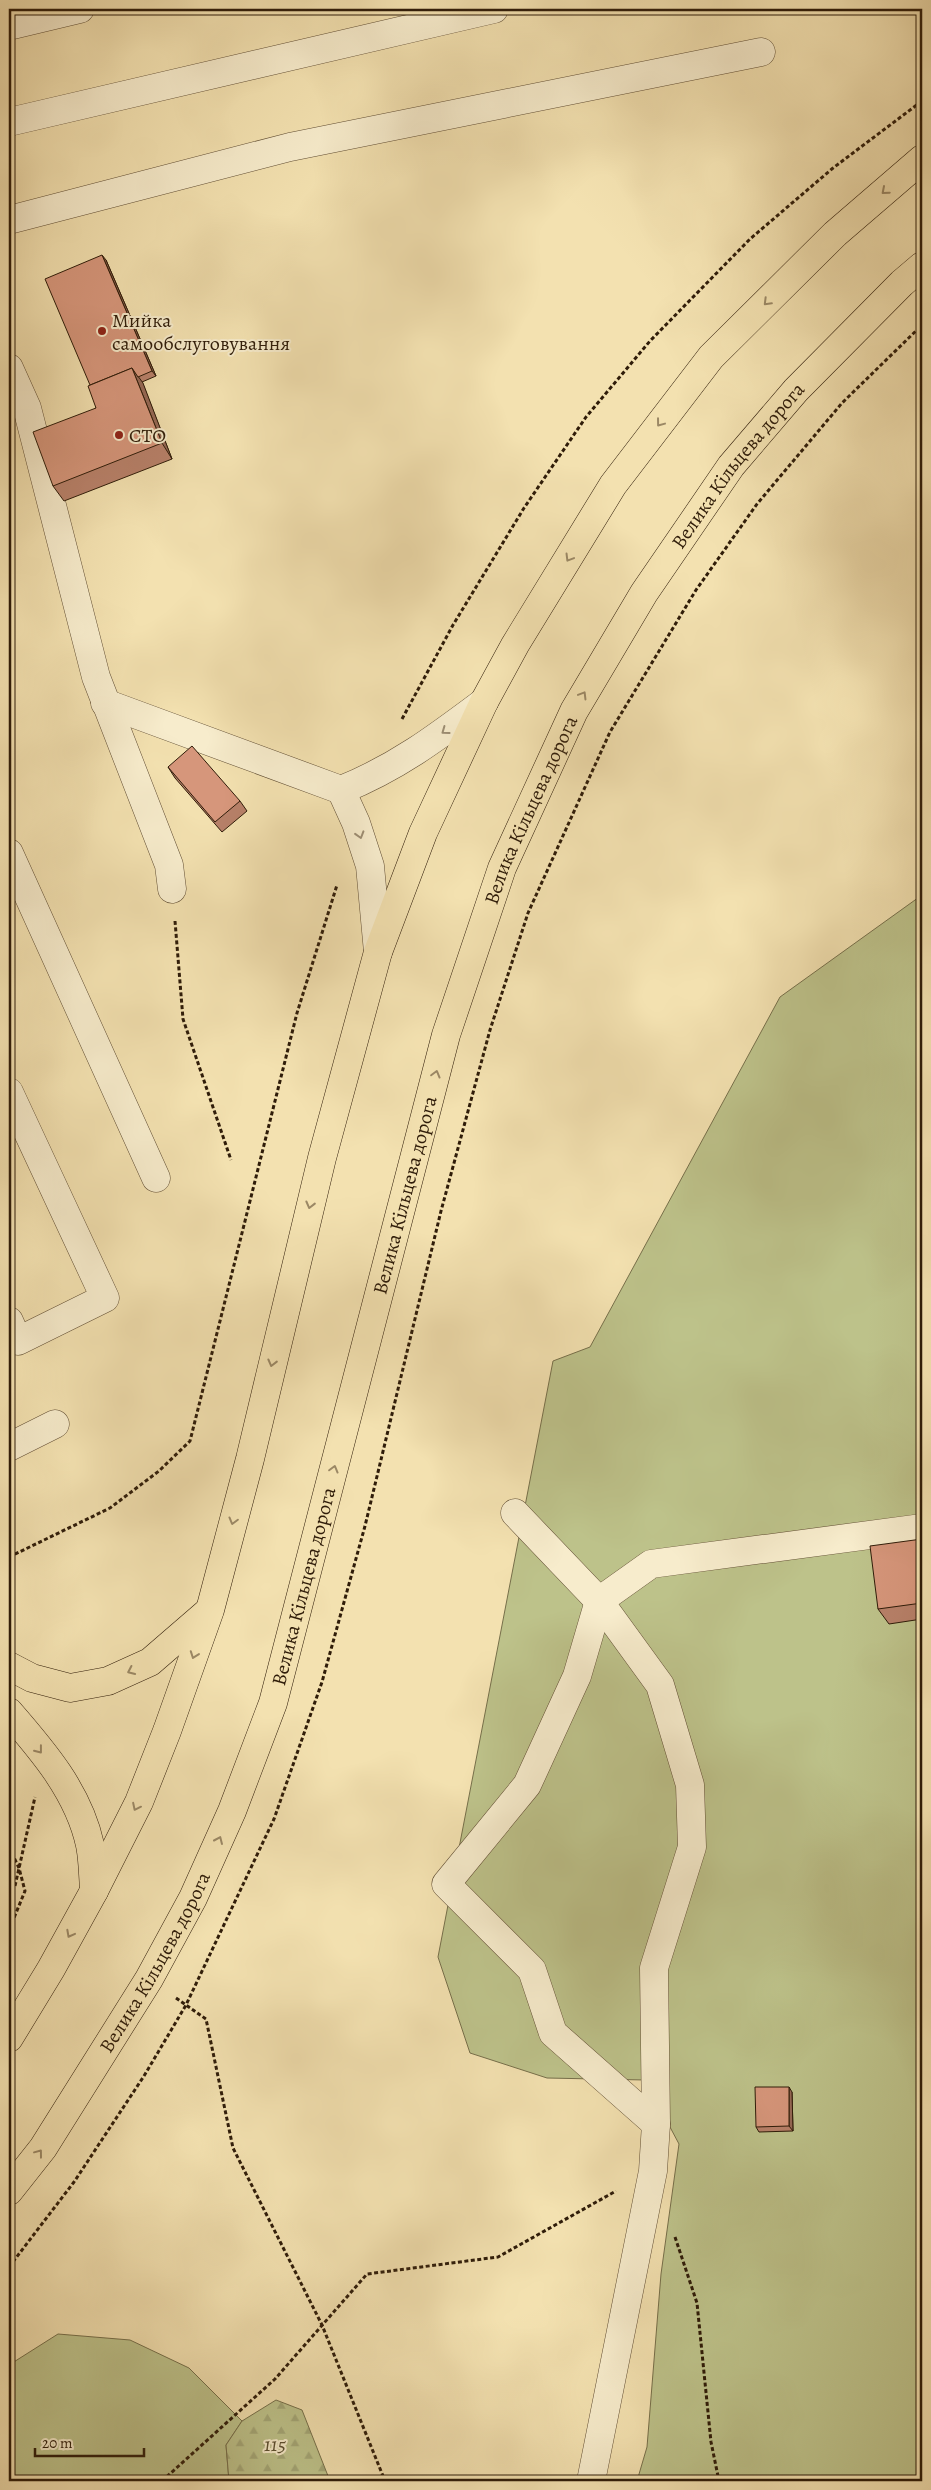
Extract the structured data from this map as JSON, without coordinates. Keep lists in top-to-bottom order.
{
  "streets": {
    "main road": ["Велика Кільцева дорога"]
  },
  "parks": ["115"],
  "places": ["Мийка самообслуговування", "СТО"],
  "scale_bar": "20 m"
}
